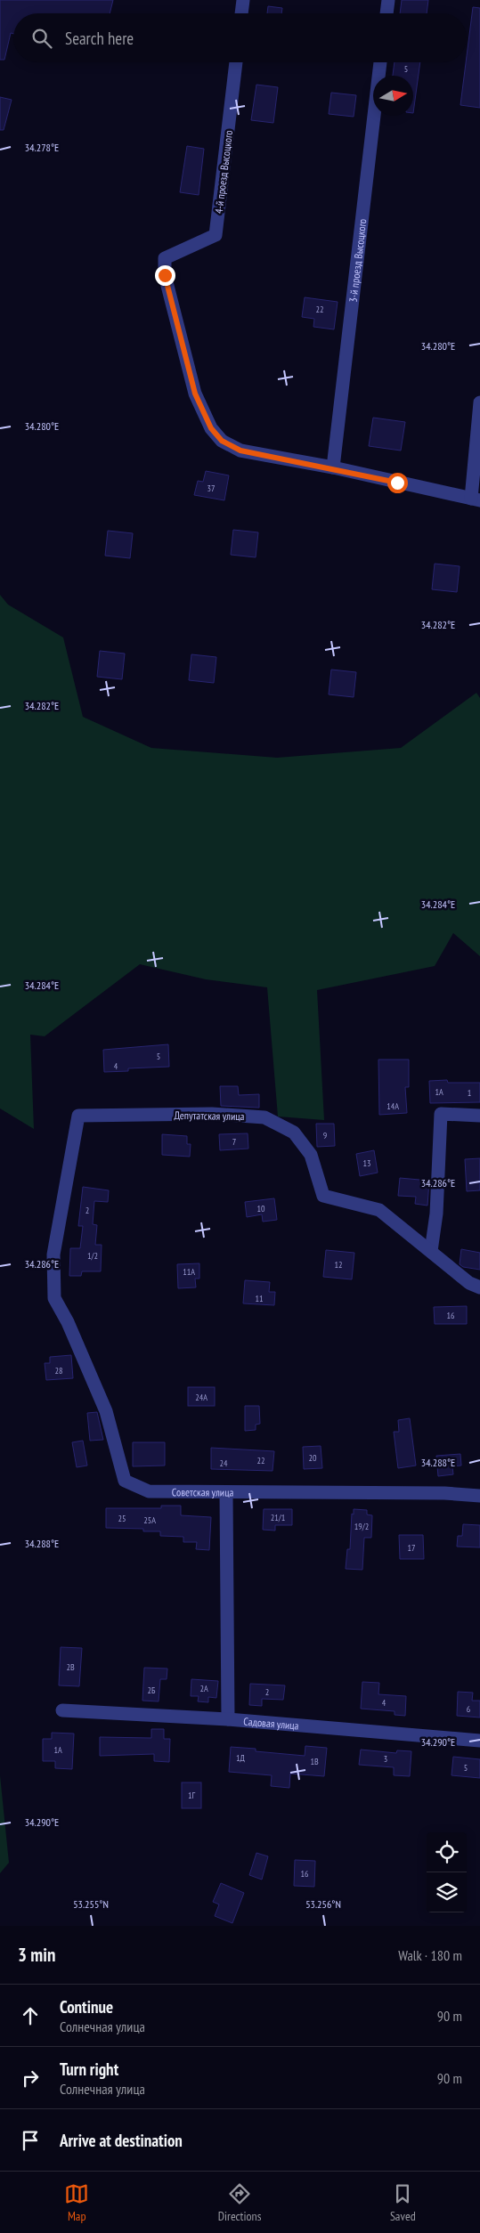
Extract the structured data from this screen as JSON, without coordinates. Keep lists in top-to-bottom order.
{
  "streets": {
    "street": [
      "4-й проезд Высоцкого",
      "3-й проезд Высоцкого",
      "Депутатская улица",
      "Советская улица",
      "Садовая улица"
    ]
  },
  "crossings": [
    ["4-й проезд Высоцкого", "3-й проезд Высоцкого"],
    ["Депутатская улица", "Советская улица"]
  ],
  "house_numbers": [
    "5",
    "22",
    "37",
    "5",
    "4",
    "1А",
    "1",
    "14А",
    "9",
    "7",
    "13",
    "10",
    "2",
    "1/2",
    "12",
    "11А",
    "11",
    "16",
    "28",
    "24А",
    "20",
    "22",
    "24",
    "21/1",
    "25",
    "25А",
    "19/2",
    "17",
    "2В",
    "2А",
    "2Б",
    "2",
    "4",
    "6",
    "1А",
    "1Д",
    "3",
    "1В",
    "5",
    "1Г",
    "16"
  ],
  "north": "right",
  "page": {
    "search": "Search here",
    "heading": ["3 min", "Walk · 180 m"],
    "list": [
      ["Continue", "Солнечная улица", "90 m"],
      ["Turn right", "Солнечная улица", "90 m"],
      "Arrive at destination"
    ],
    "nav": ["Map", "Directions", "Saved"]
  },
  "coordinates": [
    "34.278°E",
    "34.280°E",
    "34.282°E",
    "34.284°E",
    "34.286°E",
    "34.288°E",
    "34.290°E",
    "53.255°N",
    "53.256°N"
  ]
}
